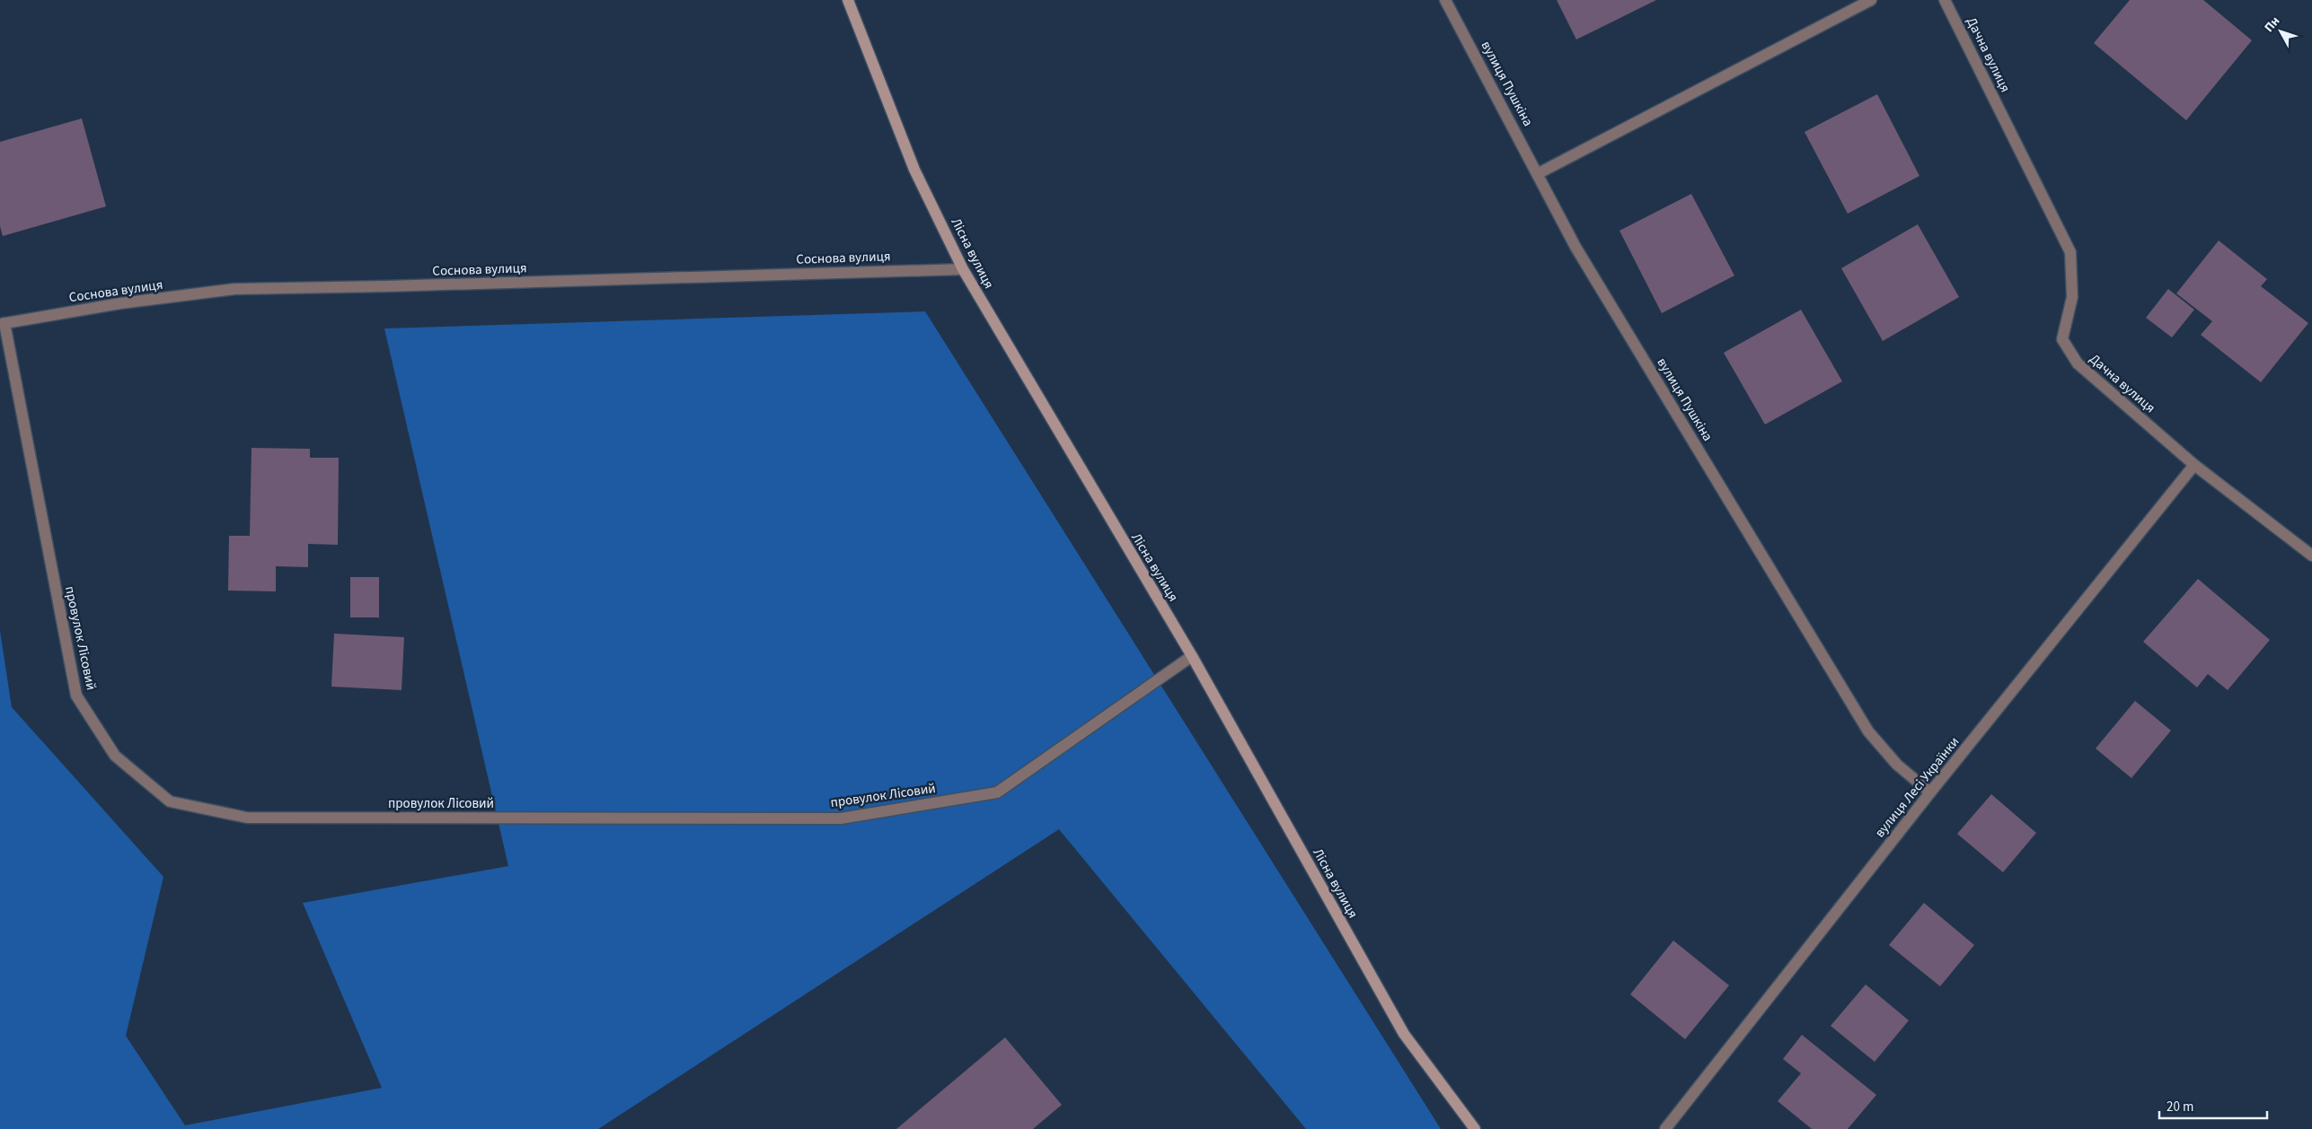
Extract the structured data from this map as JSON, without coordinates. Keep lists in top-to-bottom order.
{
  "streets": {
    "main road": ["Лісна вулиця"],
    "street": [
      "Дачна вулиця",
      "вулиця Пушкіна",
      "Соснова вулиця",
      "провулок Лісовий",
      "вулиця Лесі Українки"
    ]
  },
  "crossings": [
    ["Дачна вулиця", "вулиця Лесі Українки"],
    ["вулиця Пушкіна", "вулиця Лесі Українки"],
    ["Лісна вулиця", "Соснова вулиця"],
    ["Лісна вулиця", "провулок Лісовий"],
    ["Соснова вулиця", "провулок Лісовий"]
  ],
  "scale_bar": "20 m",
  "north": "top left"
}
